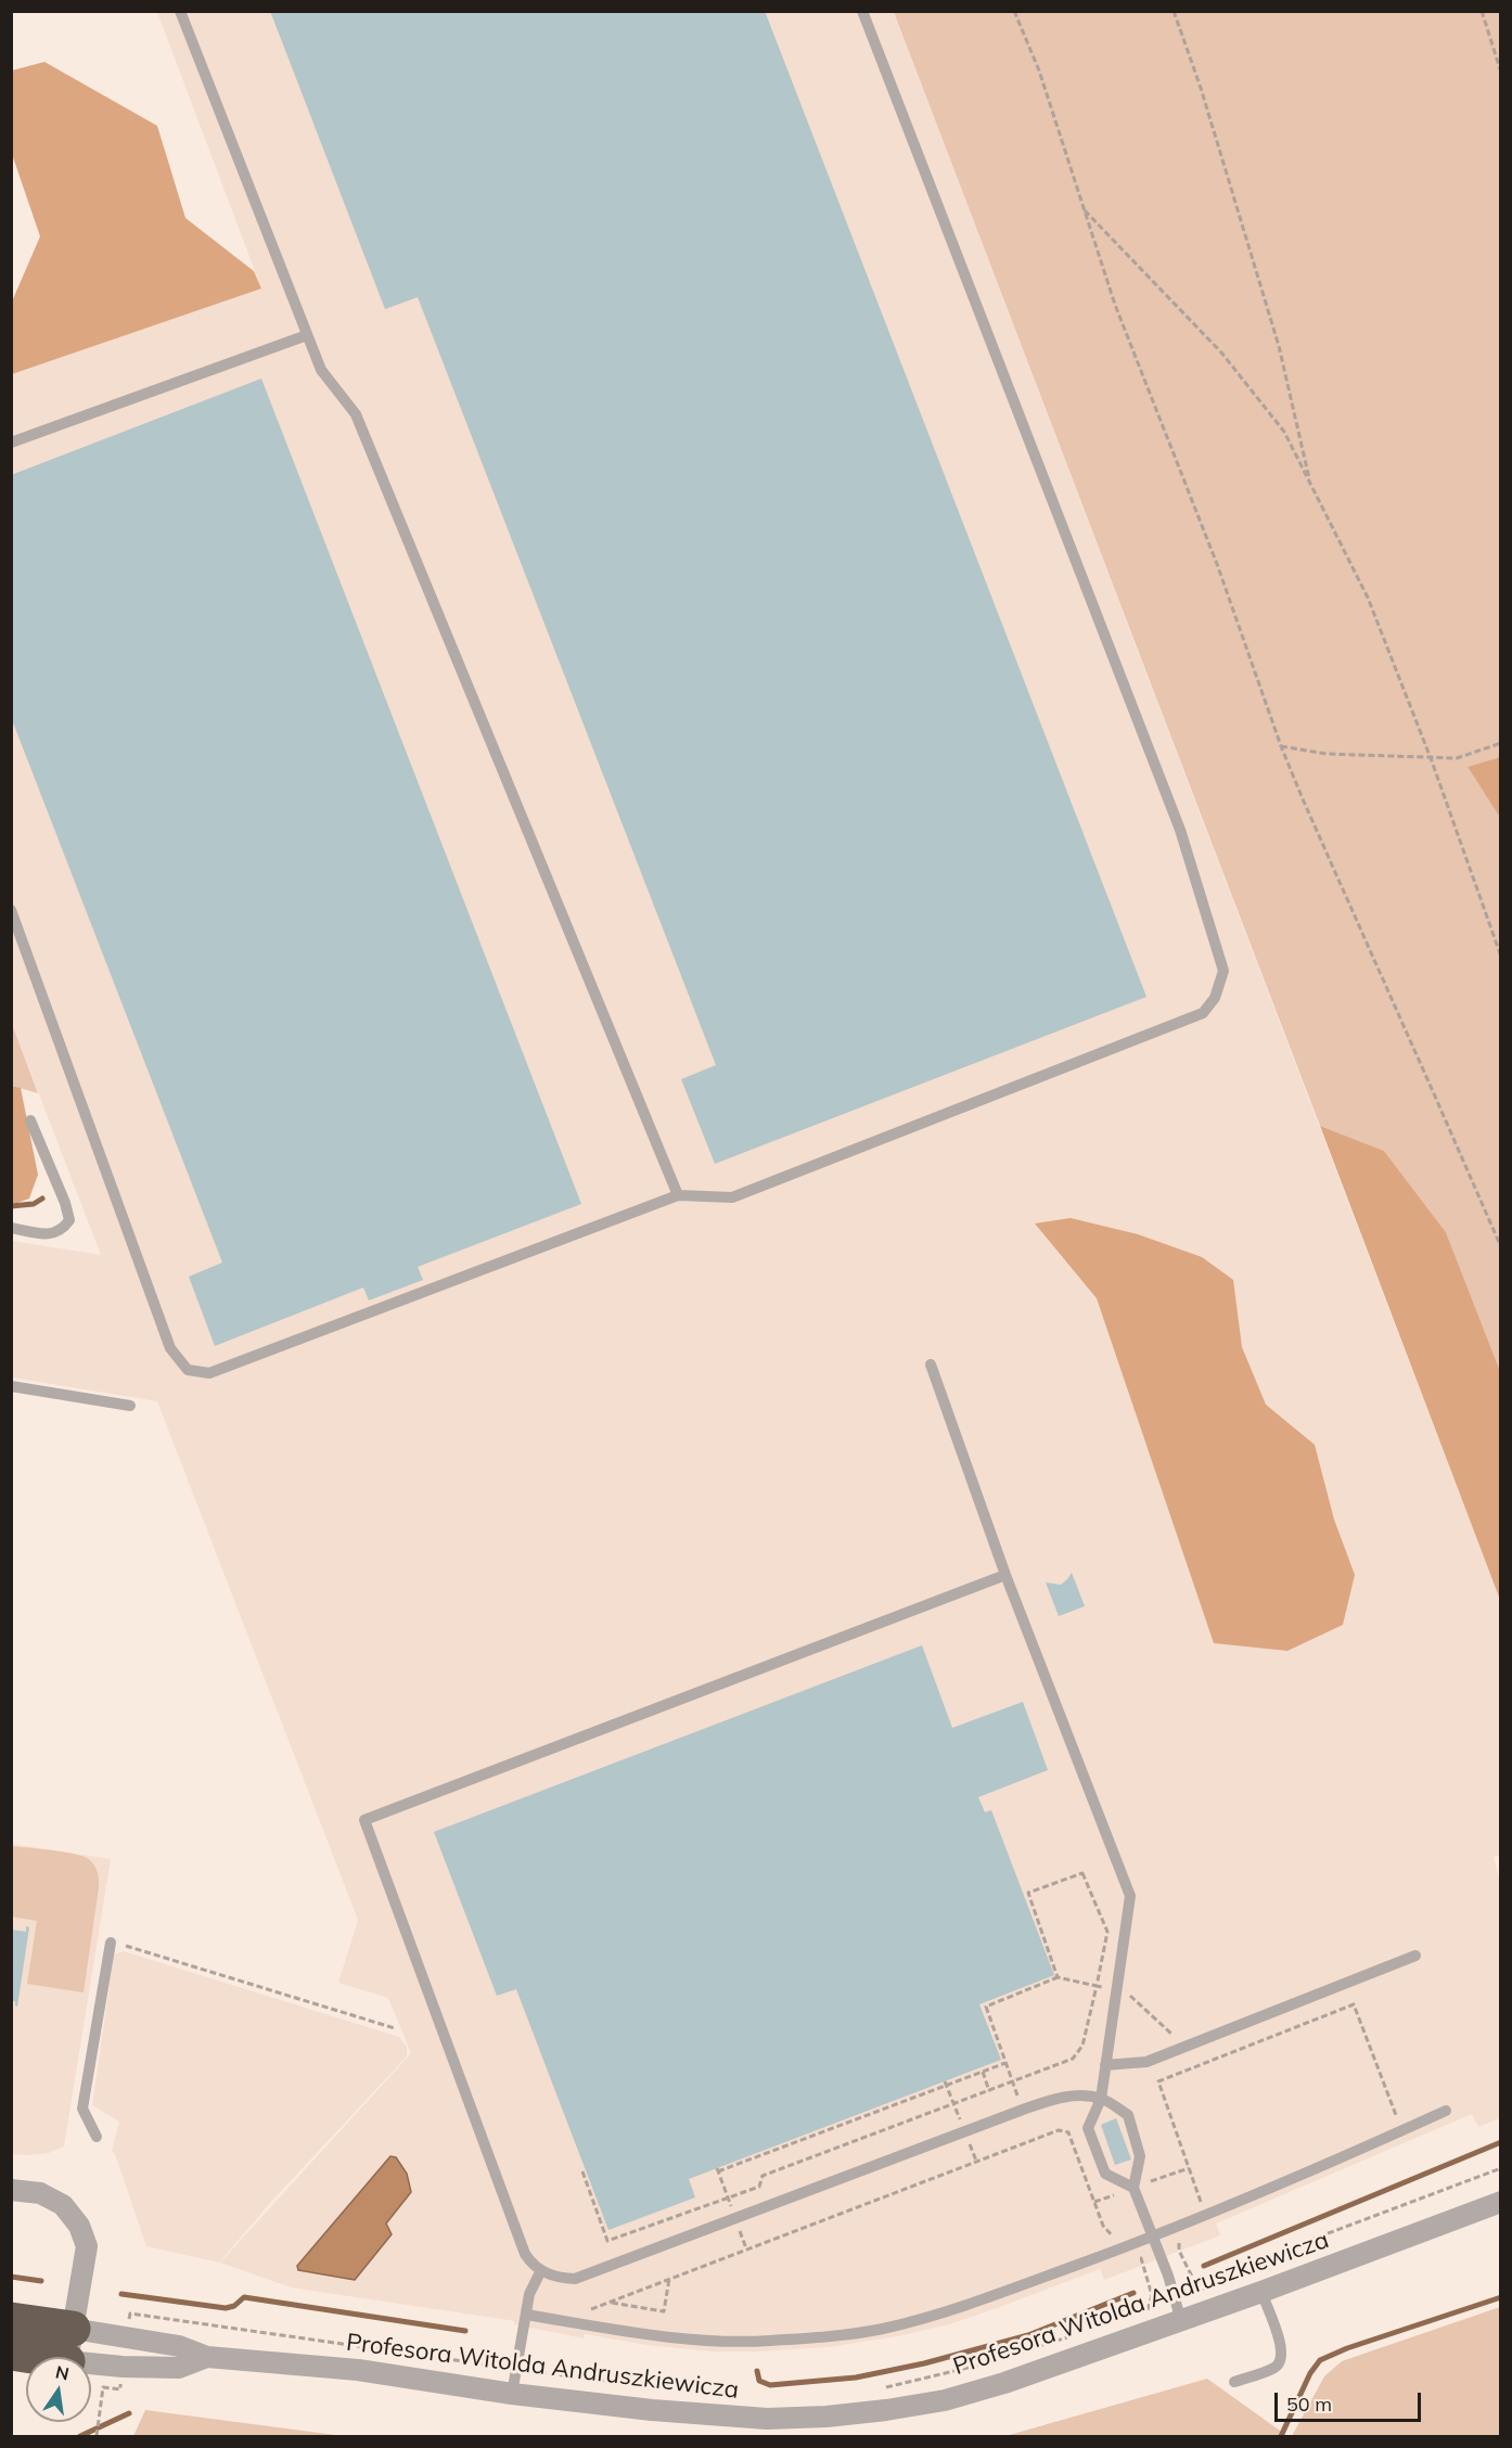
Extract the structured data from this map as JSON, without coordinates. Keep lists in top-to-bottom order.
{
  "streets": {
    "street": ["Profesora Witolda Andruszkiewicza"]
  },
  "scale_bar": "50 m",
  "north": "top"
}
